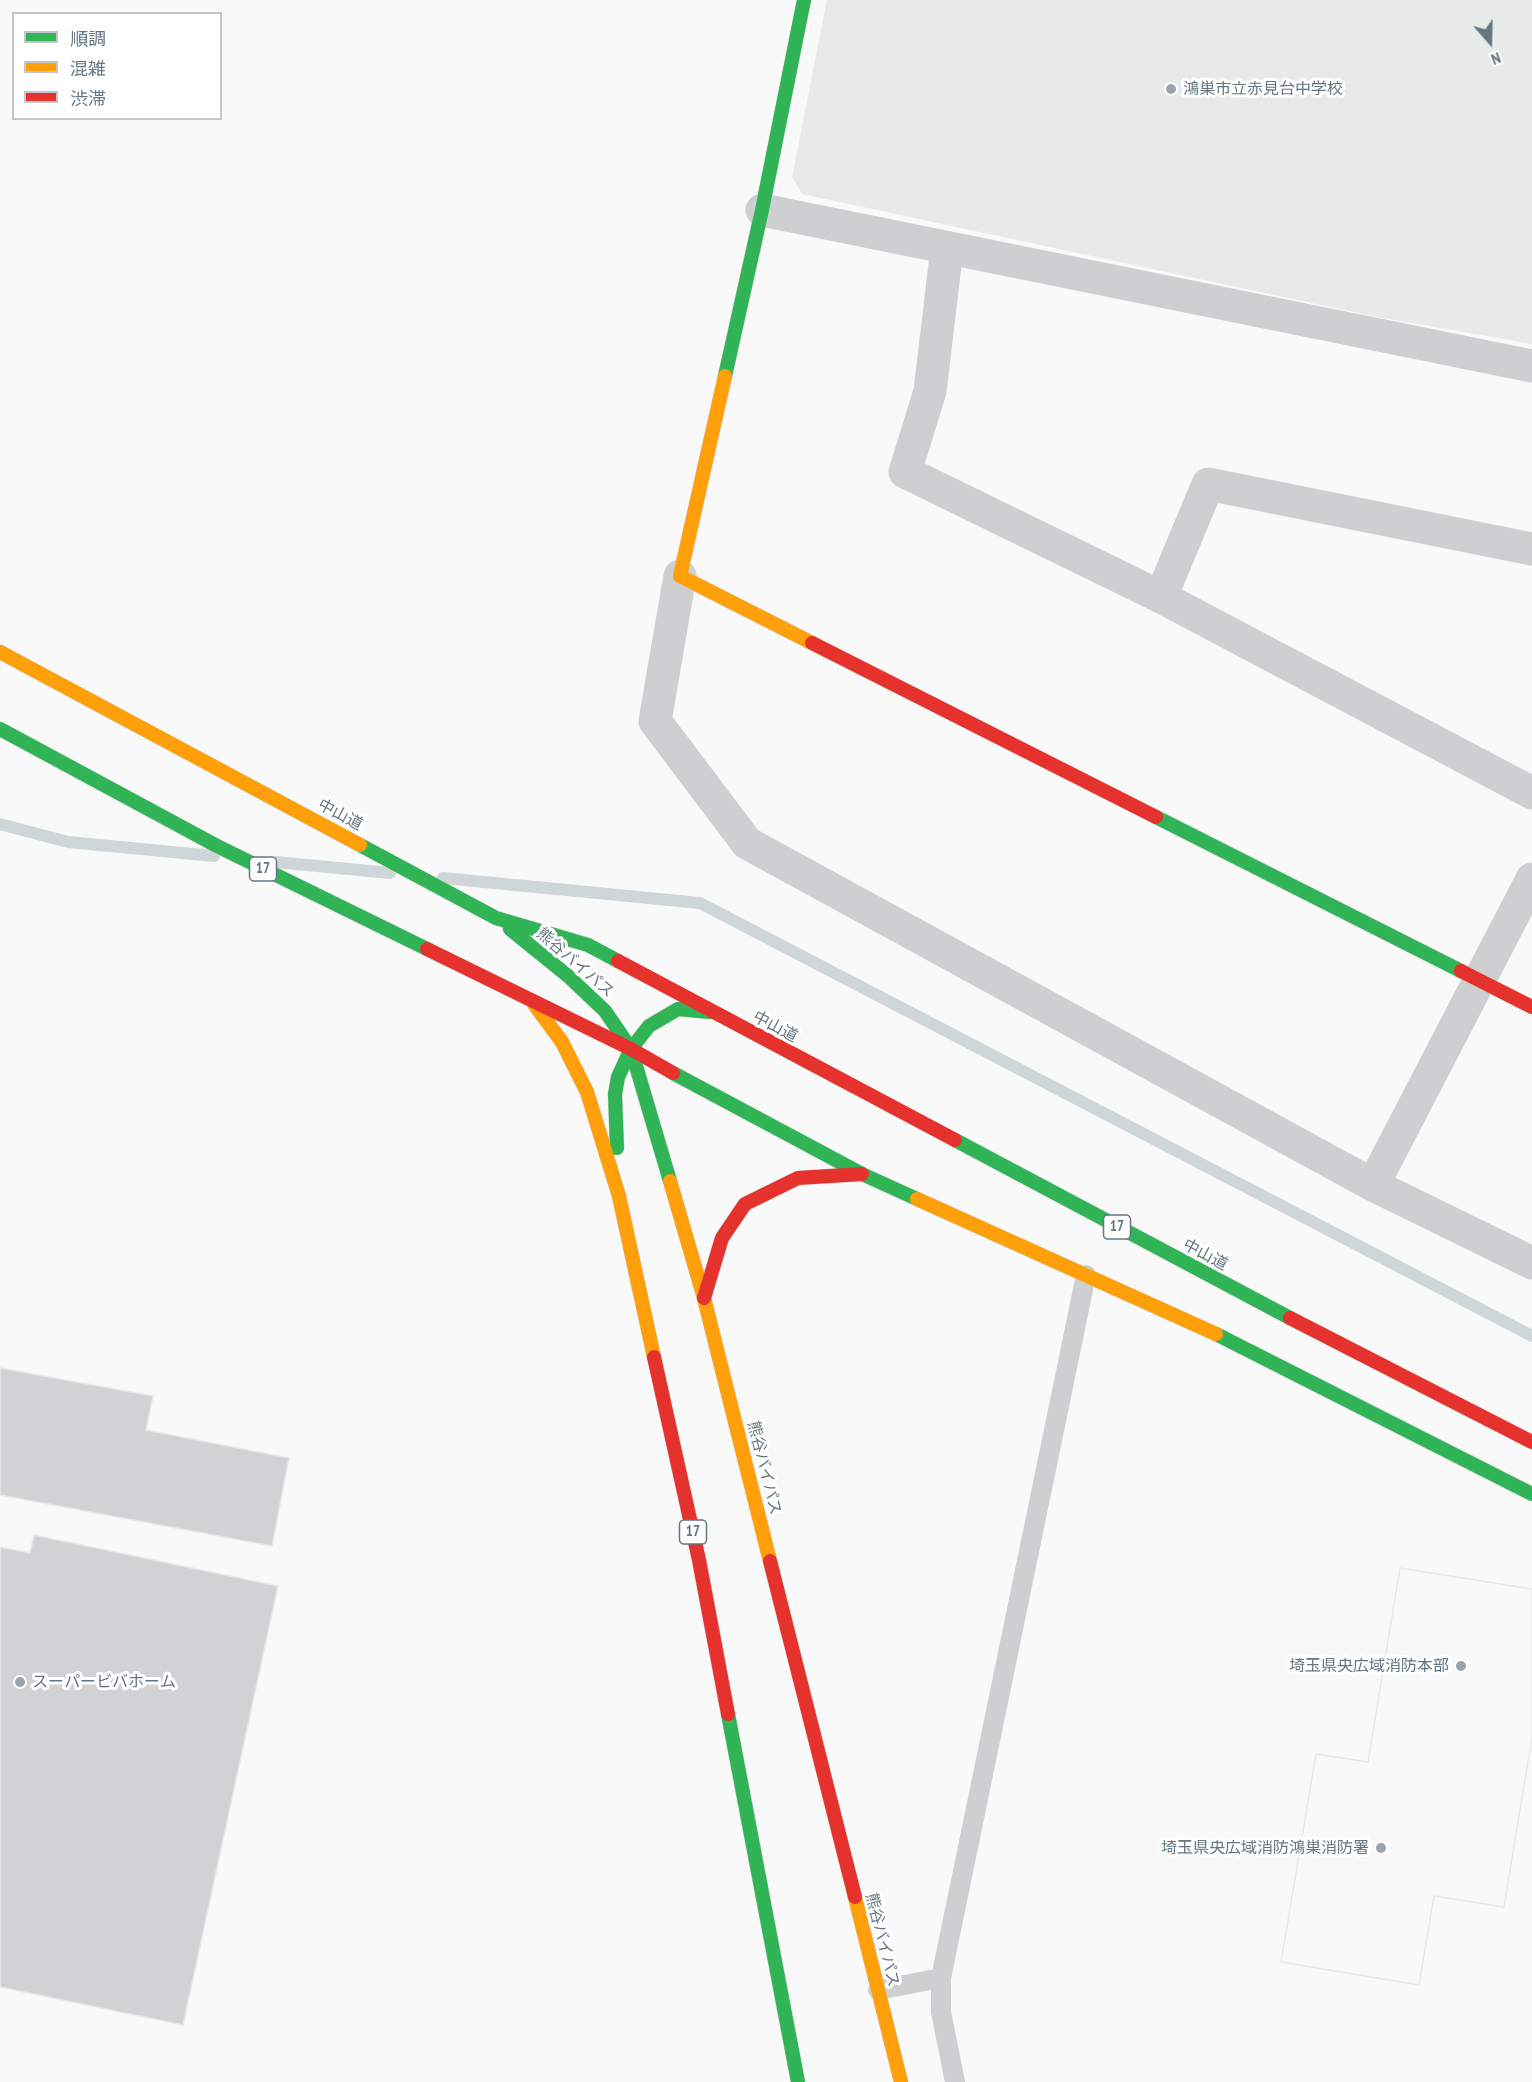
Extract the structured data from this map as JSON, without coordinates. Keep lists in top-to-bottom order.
{
  "streets": {
    "main road": ["中山道", "17", "熊谷バイパス"]
  },
  "crossings": [
    ["中山道", "熊谷バイパス"],
    ["17", "熊谷バイパス"]
  ],
  "places": [
    "鴻巣市立赤見台中学校",
    "埼玉県央広域消防本部",
    "スーパービバホーム",
    "埼玉県央広域消防鴻巣消防署"
  ],
  "legend": ["順調", "混雑", "渋滞"],
  "north": "bottom"
}
